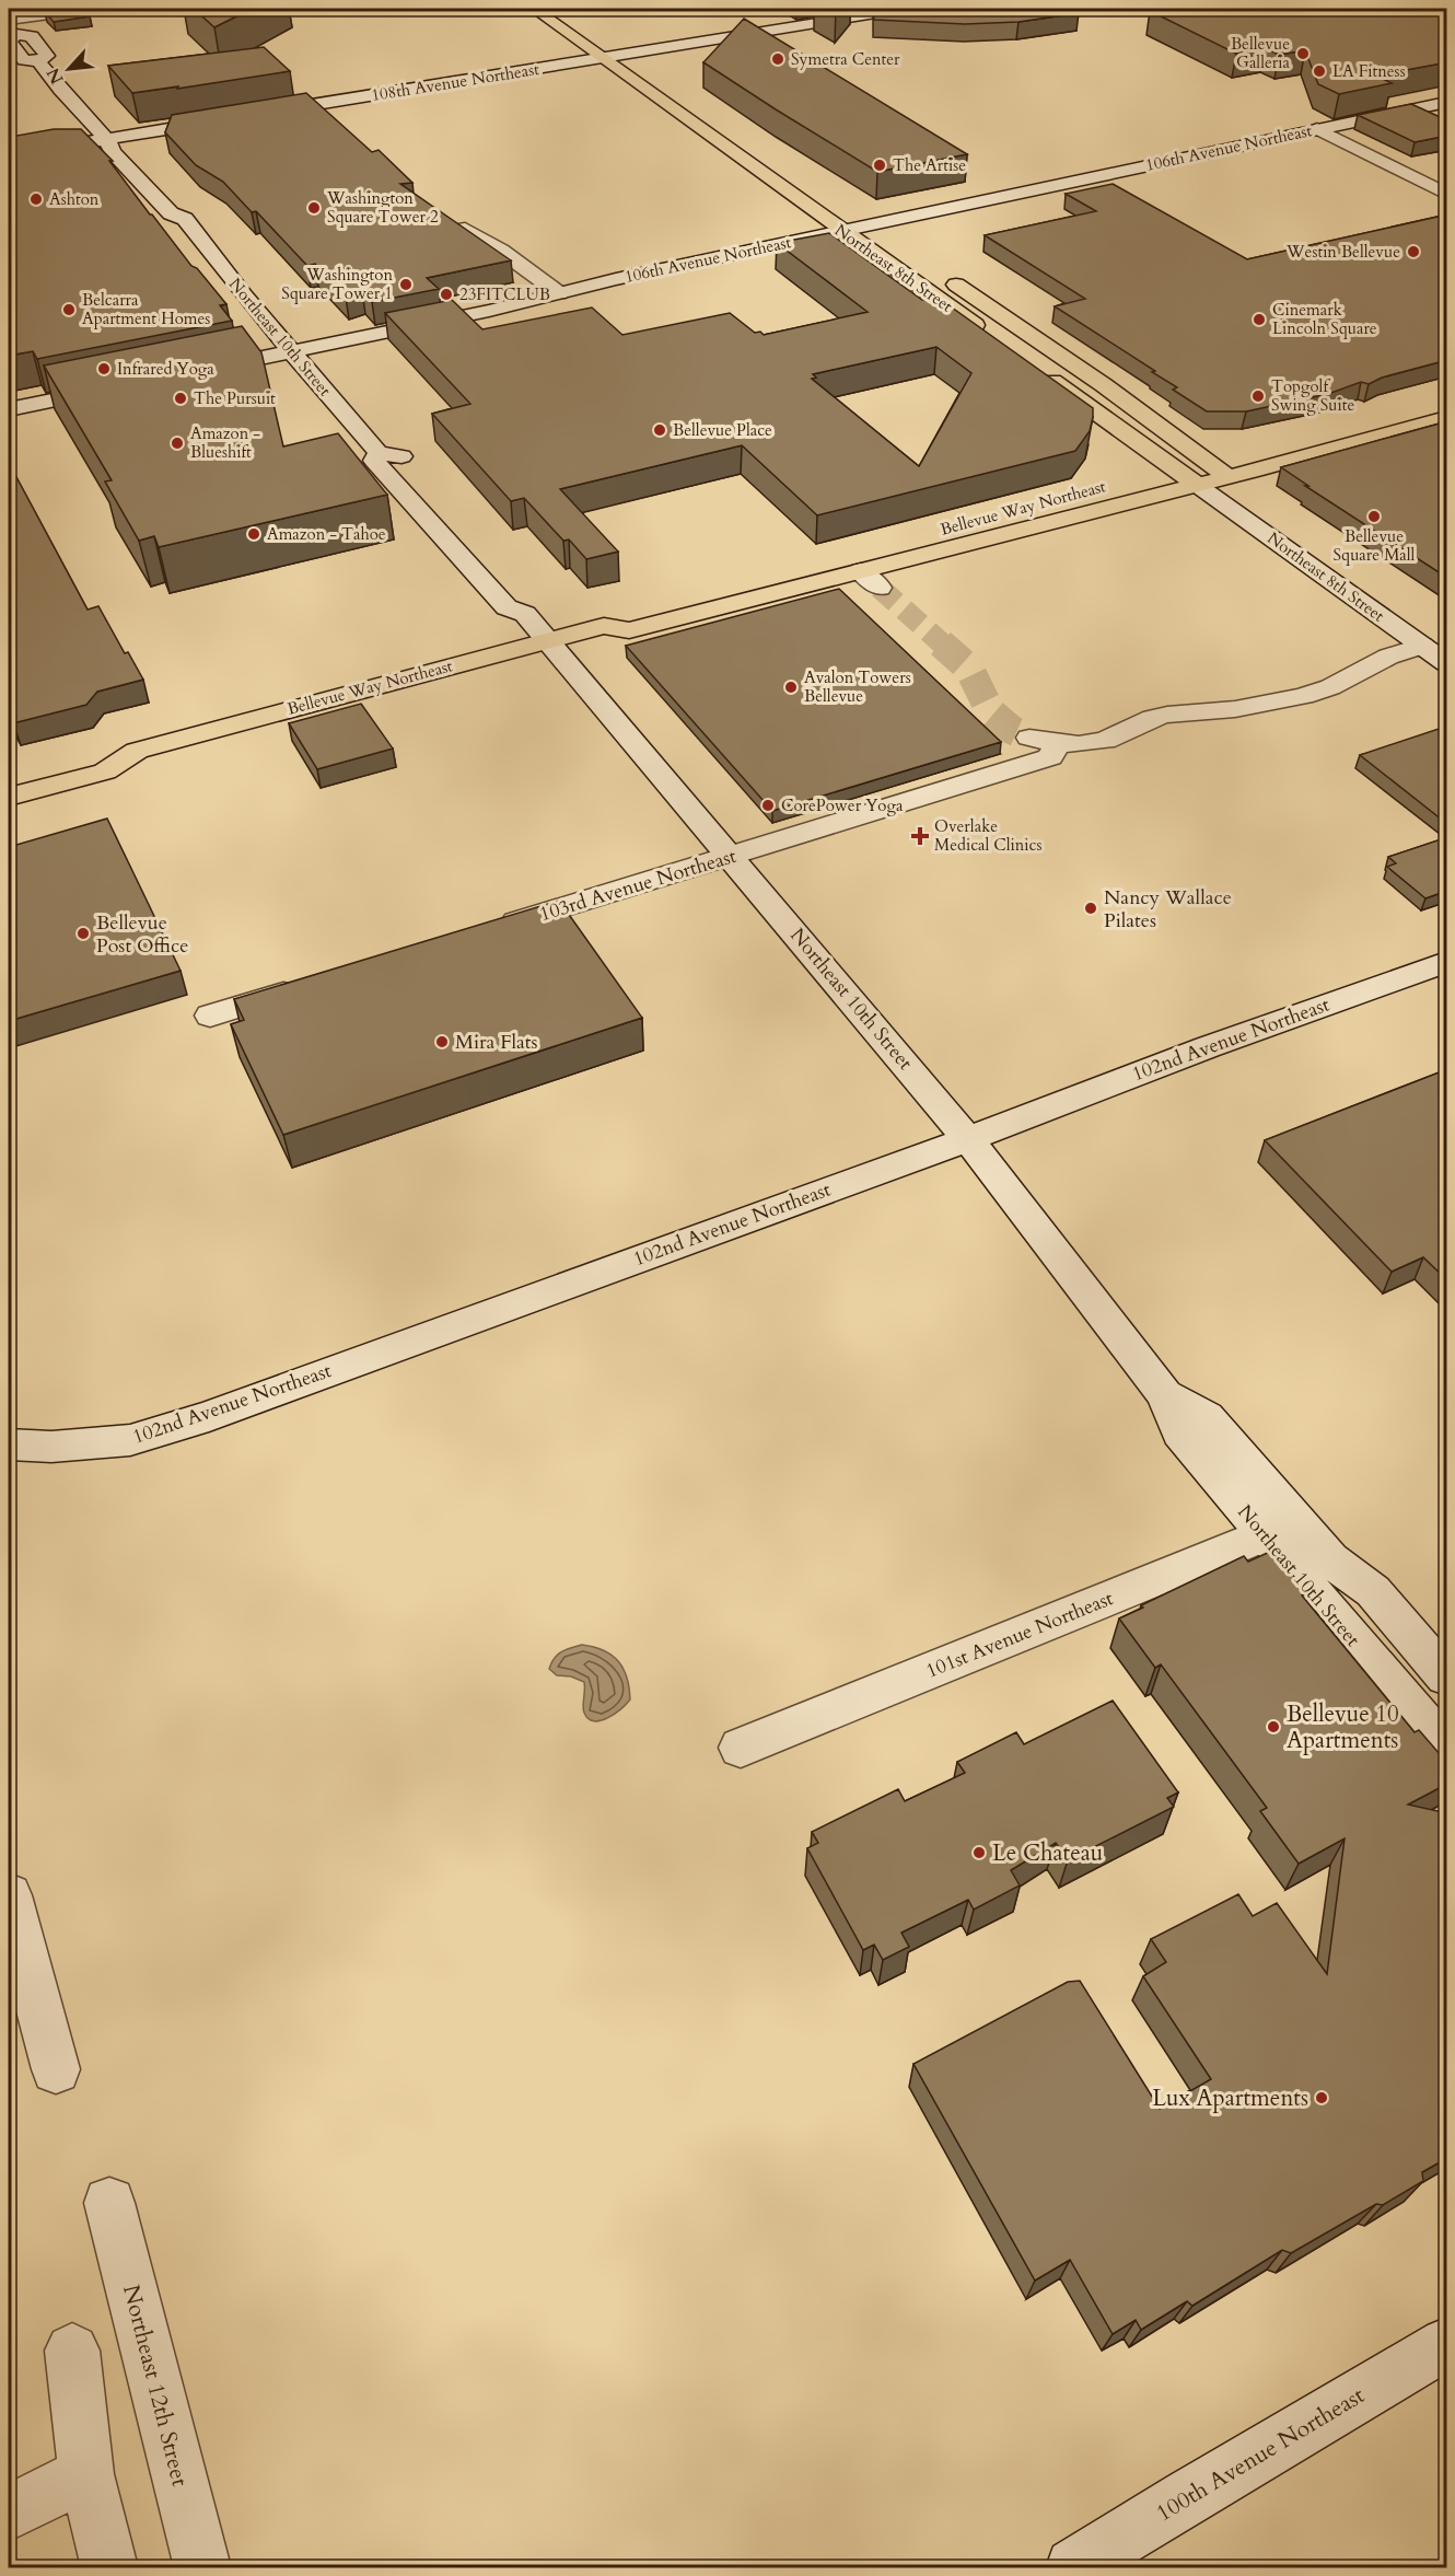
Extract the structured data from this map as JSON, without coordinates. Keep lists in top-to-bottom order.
{
  "streets": {
    "main road": ["Northeast 8th Street", "Bellevue Way Northeast"],
    "street": [
      "108th Avenue Northeast",
      "106th Avenue Northeast",
      "Northeast 10th Street",
      "103rd Avenue Northeast",
      "102nd Avenue Northeast",
      "101st Avenue Northeast",
      "Northeast 12th Street",
      "100th Avenue Northeast"
    ]
  },
  "crossings": [
    ["108th Avenue Northeast", "Northeast 8th Street"],
    ["106th Avenue Northeast", "Northeast 8th Street"],
    ["106th Avenue Northeast", "Northeast 10th Street"],
    ["Northeast 8th Street", "Bellevue Way Northeast"],
    ["Northeast 8th Street", "103rd Avenue Northeast"],
    ["Northeast 10th Street", "Bellevue Way Northeast"],
    ["Northeast 10th Street", "103rd Avenue Northeast"],
    ["Northeast 10th Street", "102nd Avenue Northeast"],
    ["Northeast 10th Street", "101st Avenue Northeast"]
  ],
  "places": {
    "other": [
      "Bellevue Galleria",
      "Symetra Center",
      "LA Fitness",
      "The Artise",
      "Ashton",
      "Washington Square Tower 2",
      "Westin Bellevue",
      "Washington Square Tower 1",
      "23FITCLUB",
      "Belcarra Apartment Homes",
      "Cinemark Lincoln Square",
      "Infrared Yoga",
      "Topgolf Swing Suite",
      "The Pursuit",
      "Bellevue Place",
      "Amazon - Blueshift",
      "Bellevue Square Mall",
      "Amazon - Tahoe",
      "Avalon Towers Bellevue",
      "CorePower Yoga",
      "Nancy Wallace Pilates",
      "Bellevue Post Office",
      "Mira Flats",
      "Bellevue 10 Apartments",
      "Le Chateau",
      "Lux Apartments"
    ],
    "health": ["Overlake Medical Clinics"]
  },
  "north": "bottom left"
}
